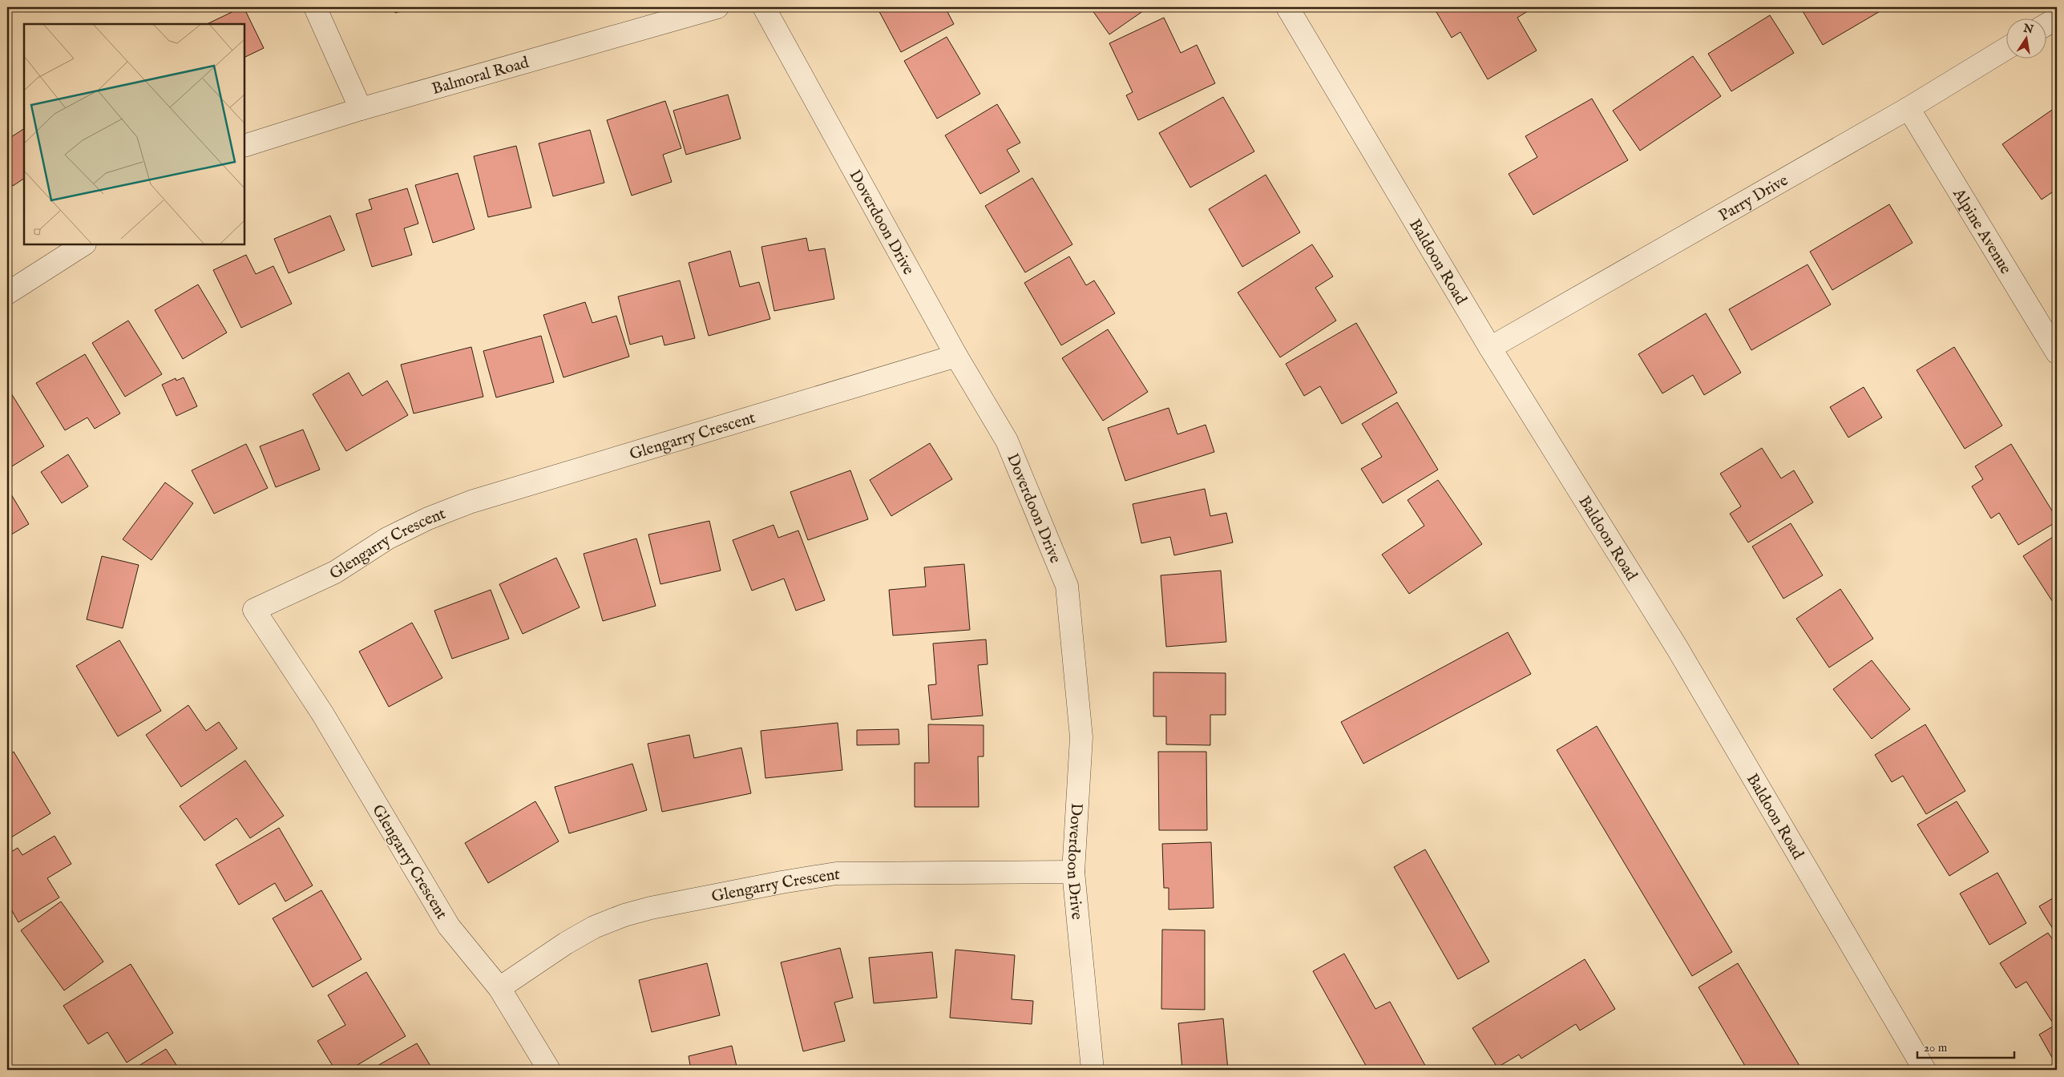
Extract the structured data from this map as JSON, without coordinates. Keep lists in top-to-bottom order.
{
  "streets": {
    "street": [
      "Balmoral Road",
      "Parry Drive",
      "Doverdoon Drive",
      "Alpine Avenue",
      "Baldoon Road",
      "Glengarry Crescent"
    ]
  },
  "crossings": [
    ["Parry Drive", "Alpine Avenue"],
    ["Parry Drive", "Baldoon Road"],
    ["Doverdoon Drive", "Glengarry Crescent"]
  ],
  "scale_bar": "20 m",
  "north": "top"
}
